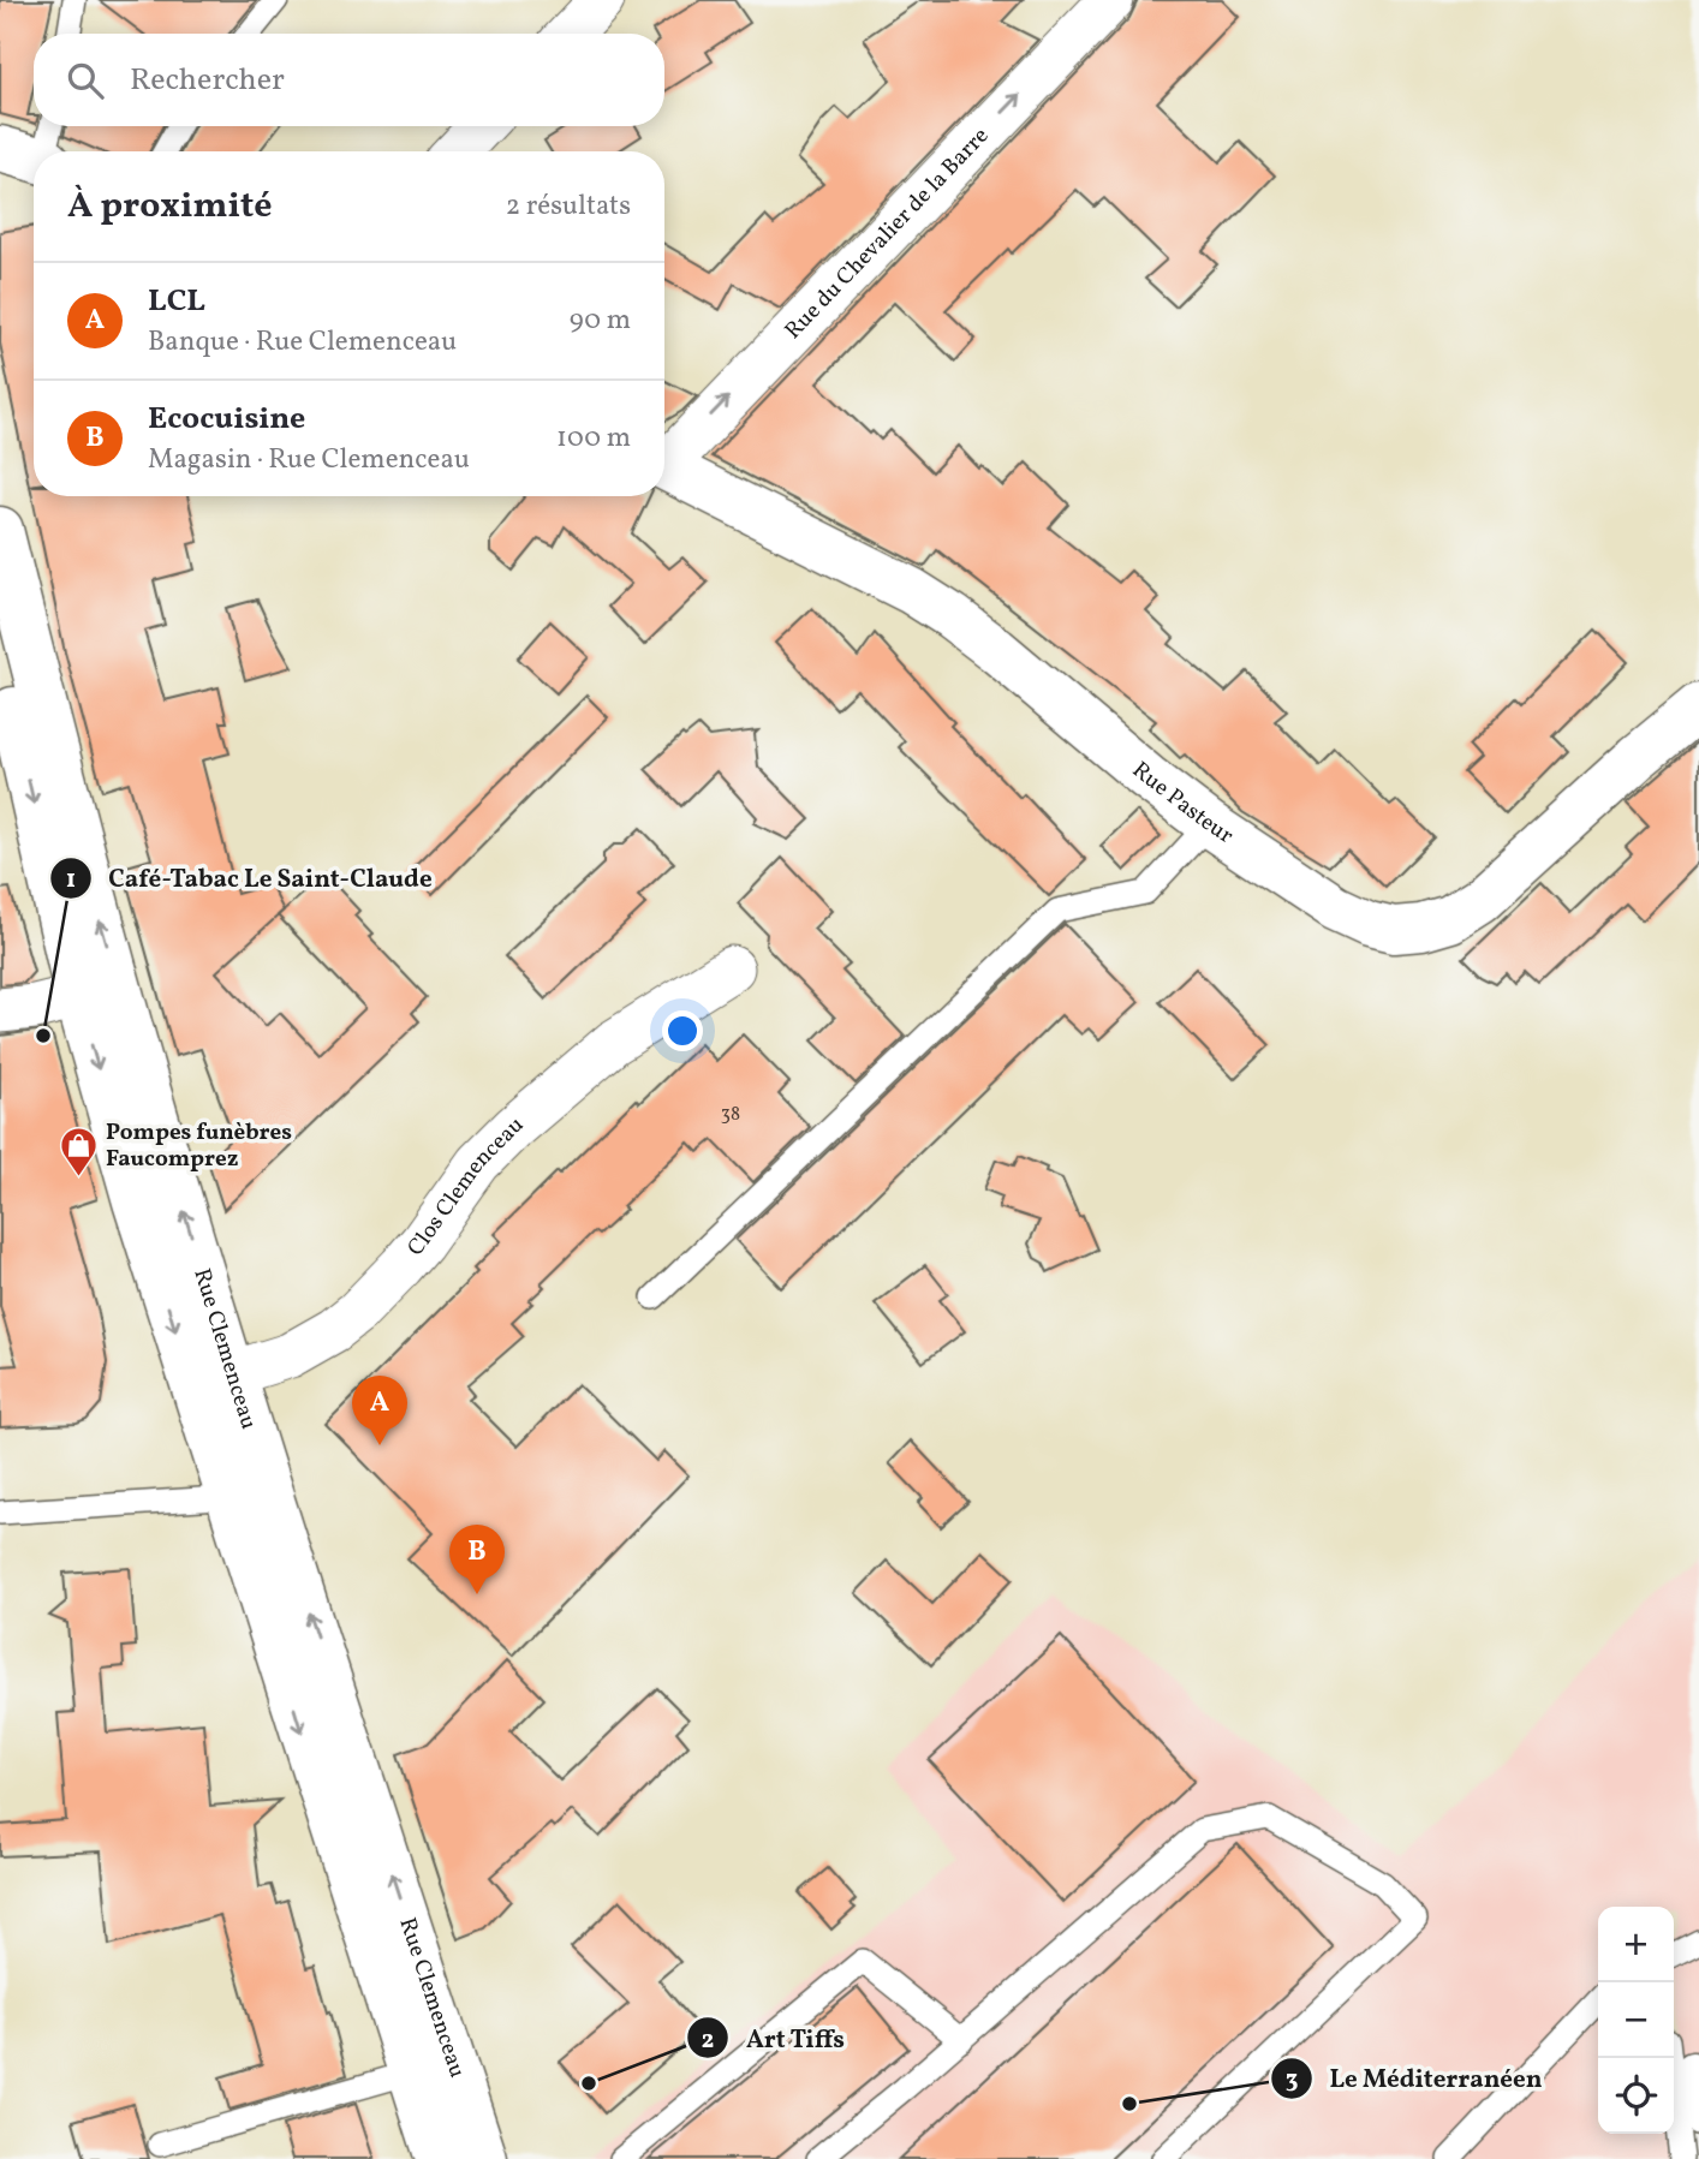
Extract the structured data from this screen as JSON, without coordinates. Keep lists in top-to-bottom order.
{
  "streets": {
    "main road": ["Rue Pasteur", "Rue Clemenceau"],
    "street": ["Rue du Chevalier de la Barre", "Clos Clemenceau"]
  },
  "crossings": [
    ["Clos Clemenceau", "Rue Clemenceau"]
  ],
  "one_way": ["Rue du Chevalier de la Barre"],
  "places": {
    "other": ["Café-Tabac Le Saint-Claude", "Art Tiffs", "Le Méditerranéen"],
    "shop": ["Pompes funèbres Faucomprez"]
  },
  "house_numbers": ["38"],
  "page": {
    "search": "Rechercher",
    "heading": ["À proximité", "2 résultats"],
    "list": [
      {
        "mark": "A",
        "name": "LCL",
        "note": "Banque · Rue Clemenceau",
        "value": "90 m"
      },
      {
        "mark": "B",
        "name": "Ecocuisine",
        "note": "Magasin · Rue Clemenceau",
        "value": "100 m"
      }
    ],
    "pins": ["A", "B"],
    "map_buttons": ["+", "−"]
  }
}
